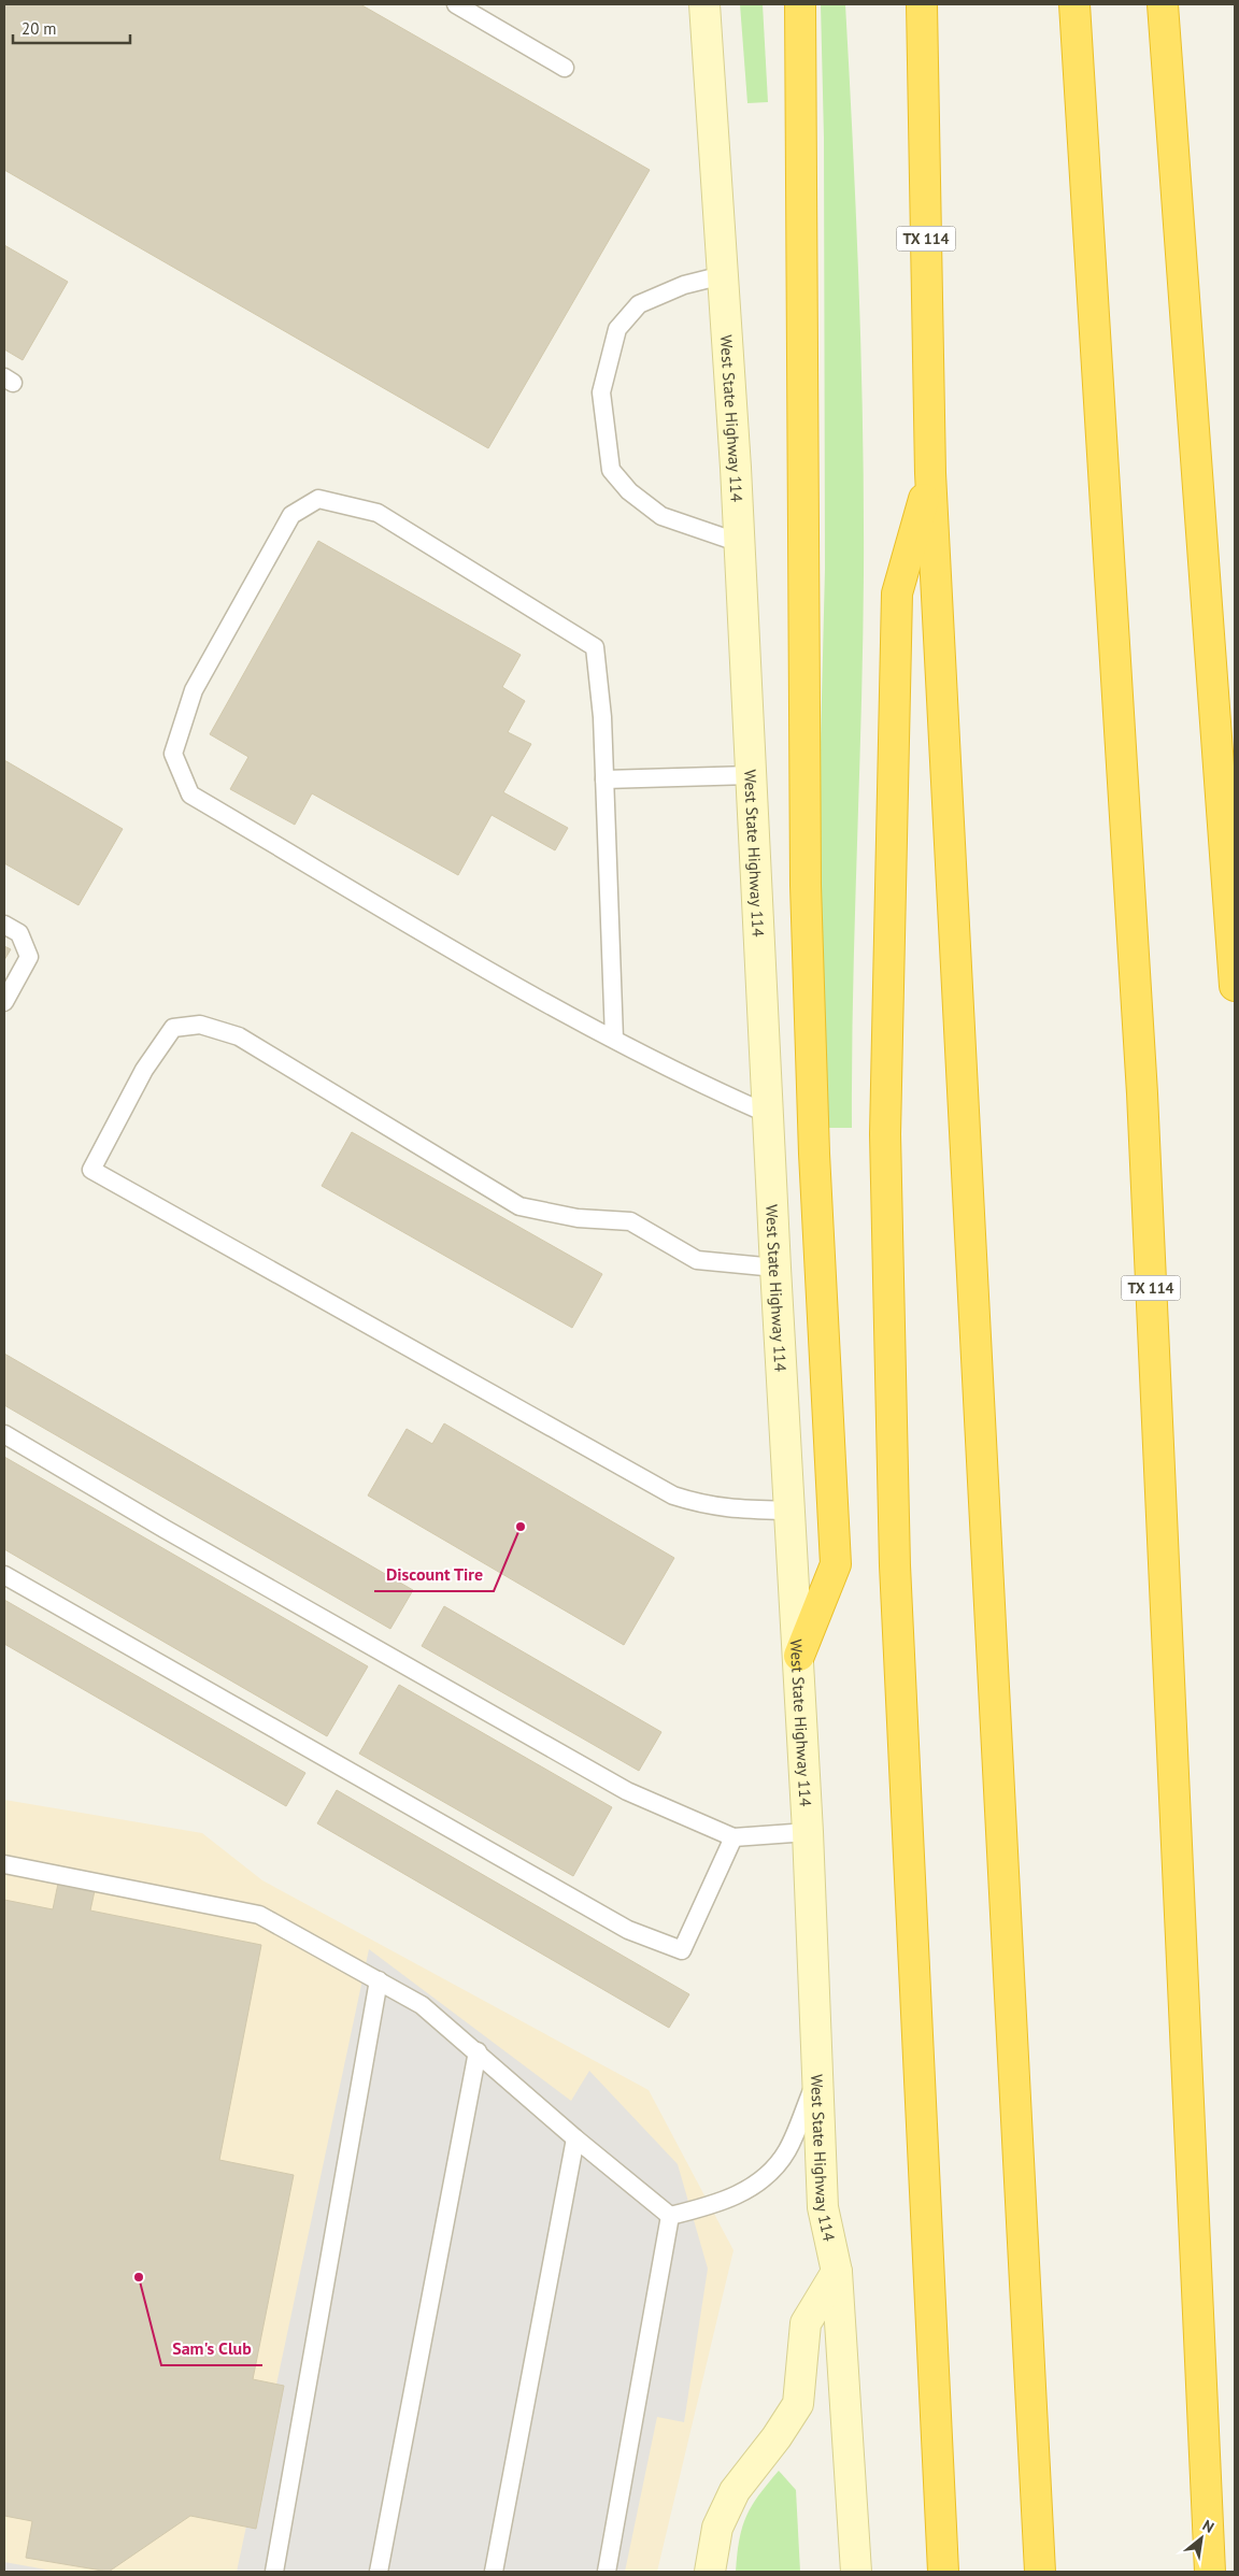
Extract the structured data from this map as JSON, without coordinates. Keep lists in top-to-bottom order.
{
  "streets": {
    "highway": ["TX 114"],
    "main road": ["West State Highway 114"]
  },
  "places": ["Discount Tire", "Sam's Club"],
  "scale_bar": "20 m",
  "north": "top right"
}
